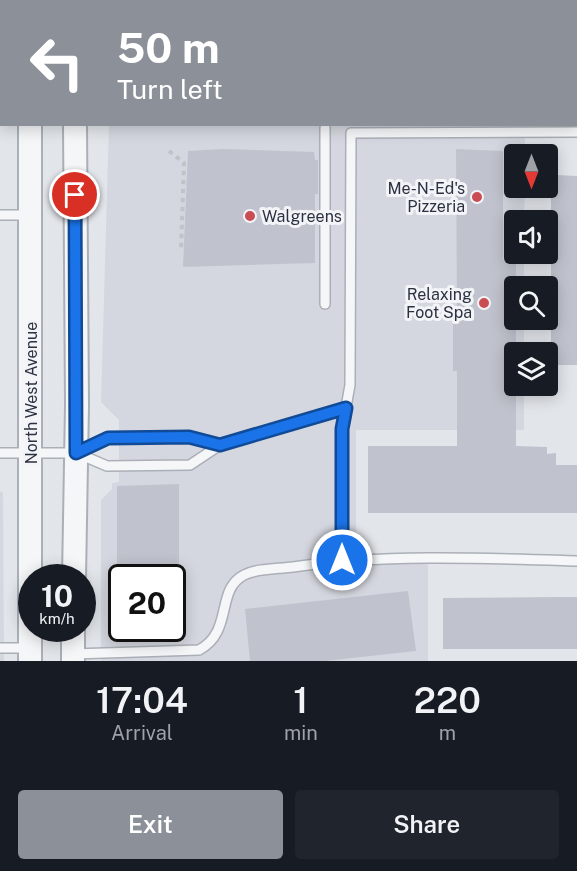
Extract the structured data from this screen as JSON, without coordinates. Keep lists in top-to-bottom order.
{
  "streets": {
    "street": ["North West Avenue"]
  },
  "places": ["Me-N-Ed's Pizzeria", "Walgreens", "Relaxing Foot Spa"],
  "north": "bottom",
  "page": {
    "turn": ["50 m", "Turn left"],
    "speed": "10 km/h",
    "limit": "20",
    "eta": [
      "17:04",
      "Arrival",
      "1",
      "min",
      "220",
      "m"
    ],
    "buttons": ["Exit", "Share"]
  }
}
